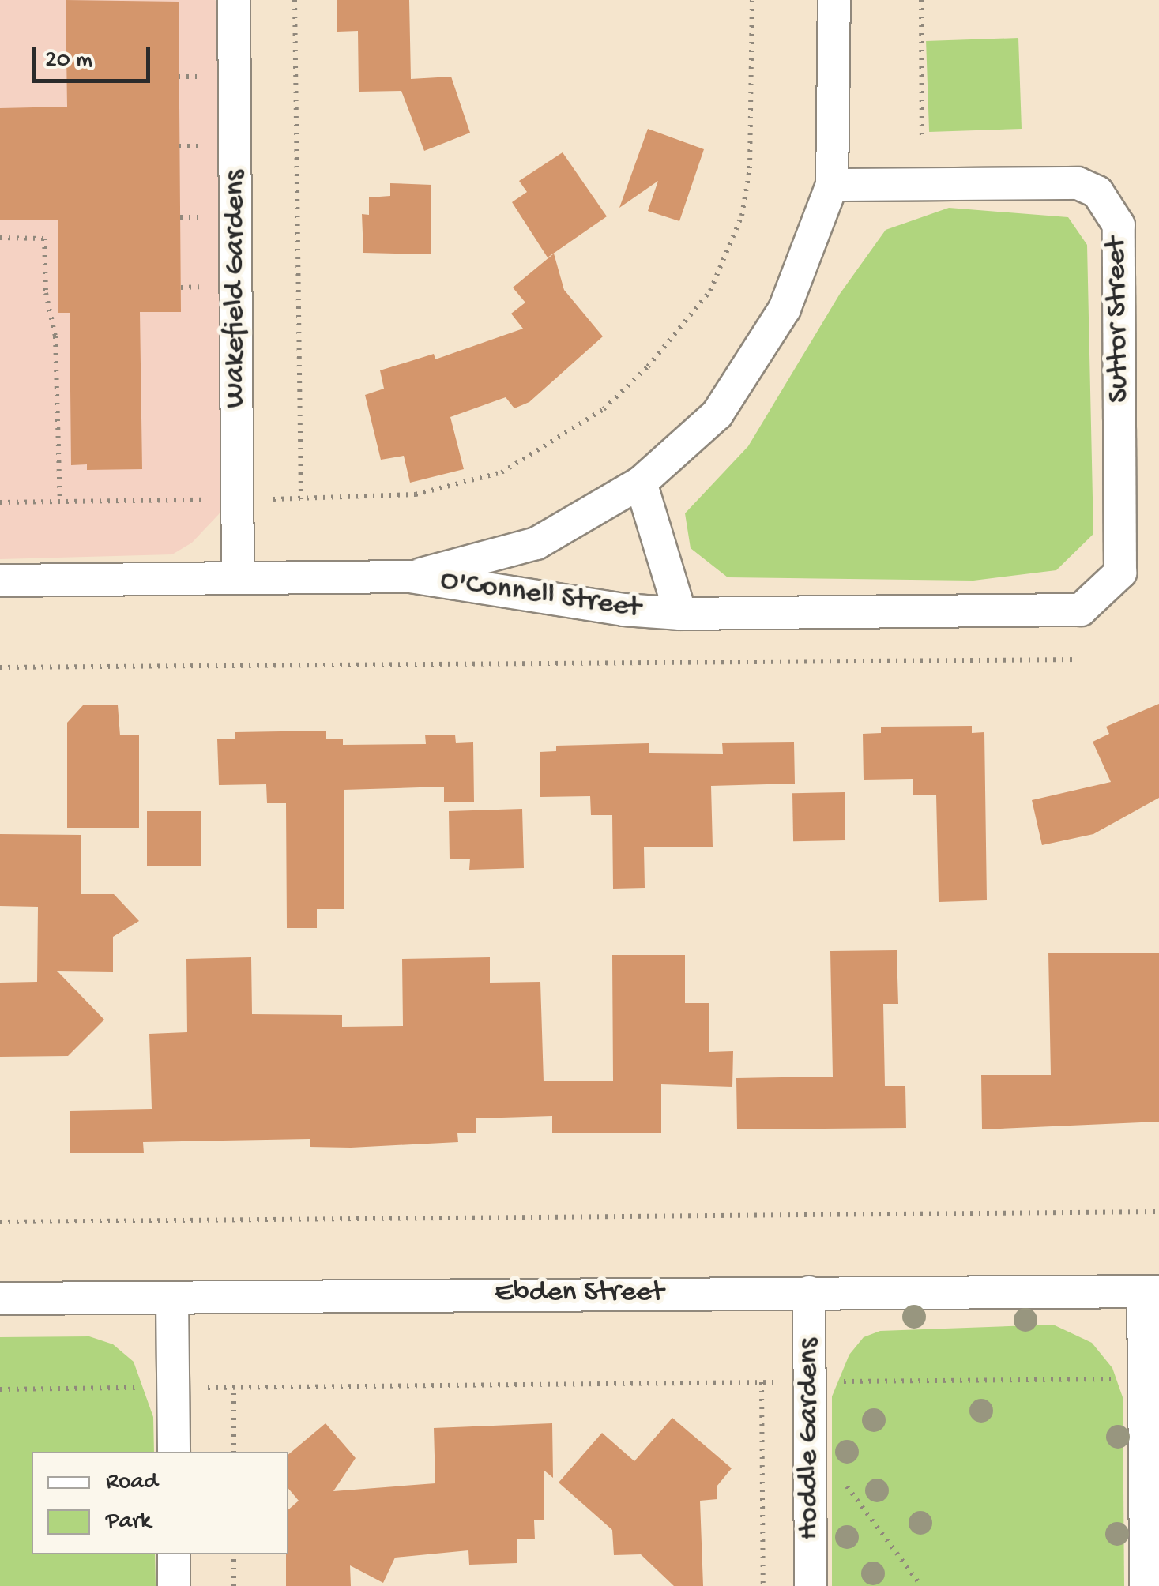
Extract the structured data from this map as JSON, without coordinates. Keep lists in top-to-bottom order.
{
  "streets": {
    "street": [
      "Wakefield Gardens",
      "Suttor Street",
      "O'Connell Street",
      "Ebden Street",
      "Hoddle Gardens"
    ]
  },
  "crossings": [
    ["Wakefield Gardens", "O'Connell Street"],
    ["Suttor Street", "O'Connell Street"],
    ["Ebden Street", "Hoddle Gardens"]
  ],
  "legend": ["Road", "Park"],
  "scale_bar": "20 m"
}
